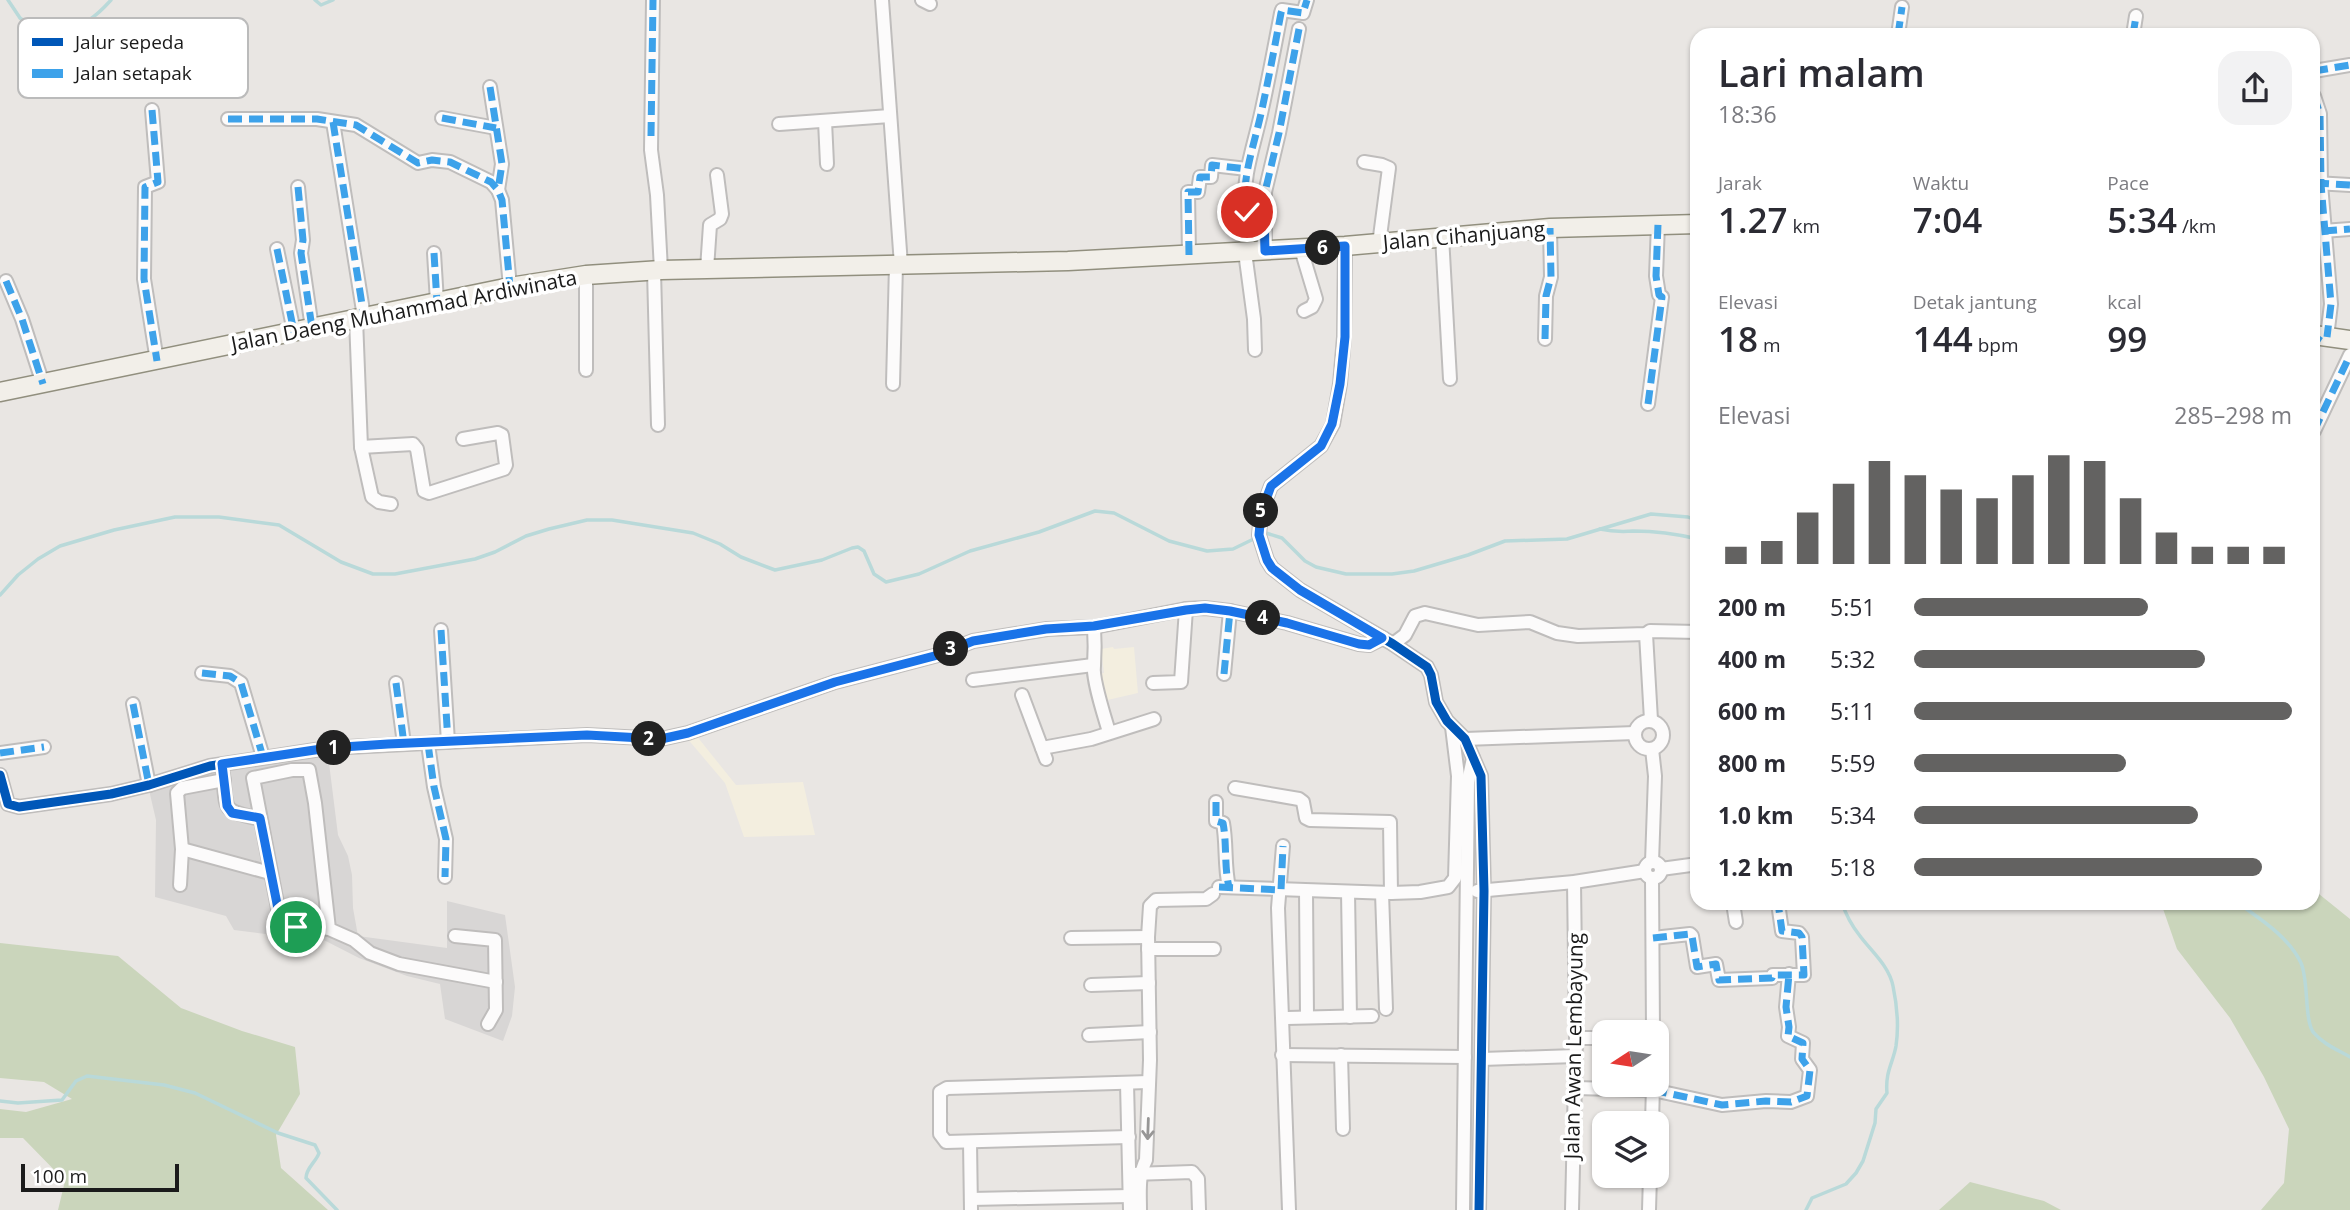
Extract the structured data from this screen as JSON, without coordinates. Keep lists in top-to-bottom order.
{
  "streets": {
    "main road": ["Jalan Cihanjuang", "Jalan Daeng Muhammad Ardiwinata"],
    "street": ["Jalan Awan Lembayung"]
  },
  "crossings": [
    ["Jalan Cihanjuang", "Jalan Daeng Muhammad Ardiwinata"]
  ],
  "legend": ["Jalur sepeda", "Jalan setapak"],
  "scale_bar": "100 m",
  "north": "left",
  "page": {
    "heading": ["Lari malam", "18:36"],
    "stats": [
      ["Jarak", "1.27 km"],
      ["Waktu", "7:04"],
      ["Pace", "5:34 /km"],
      ["Elevasi", "18 m"],
      ["Detak jantung", "144 bpm"],
      ["kcal", "99"]
    ],
    "pins": [
      "6",
      "5",
      "4",
      "3",
      "2",
      "1"
    ],
    "chart": ["Elevasi", "285–298 m"],
    "list": [
      {
        "name": "200 m",
        "note": "5:51"
      },
      {
        "name": "400 m",
        "note": "5:32"
      },
      {
        "name": "600 m",
        "note": "5:11"
      },
      {
        "name": "800 m",
        "note": "5:59"
      },
      {
        "name": "1.0 km",
        "note": "5:34"
      },
      {
        "name": "1.2 km",
        "note": "5:18"
      }
    ],
    "scale": "100 m"
  }
}
